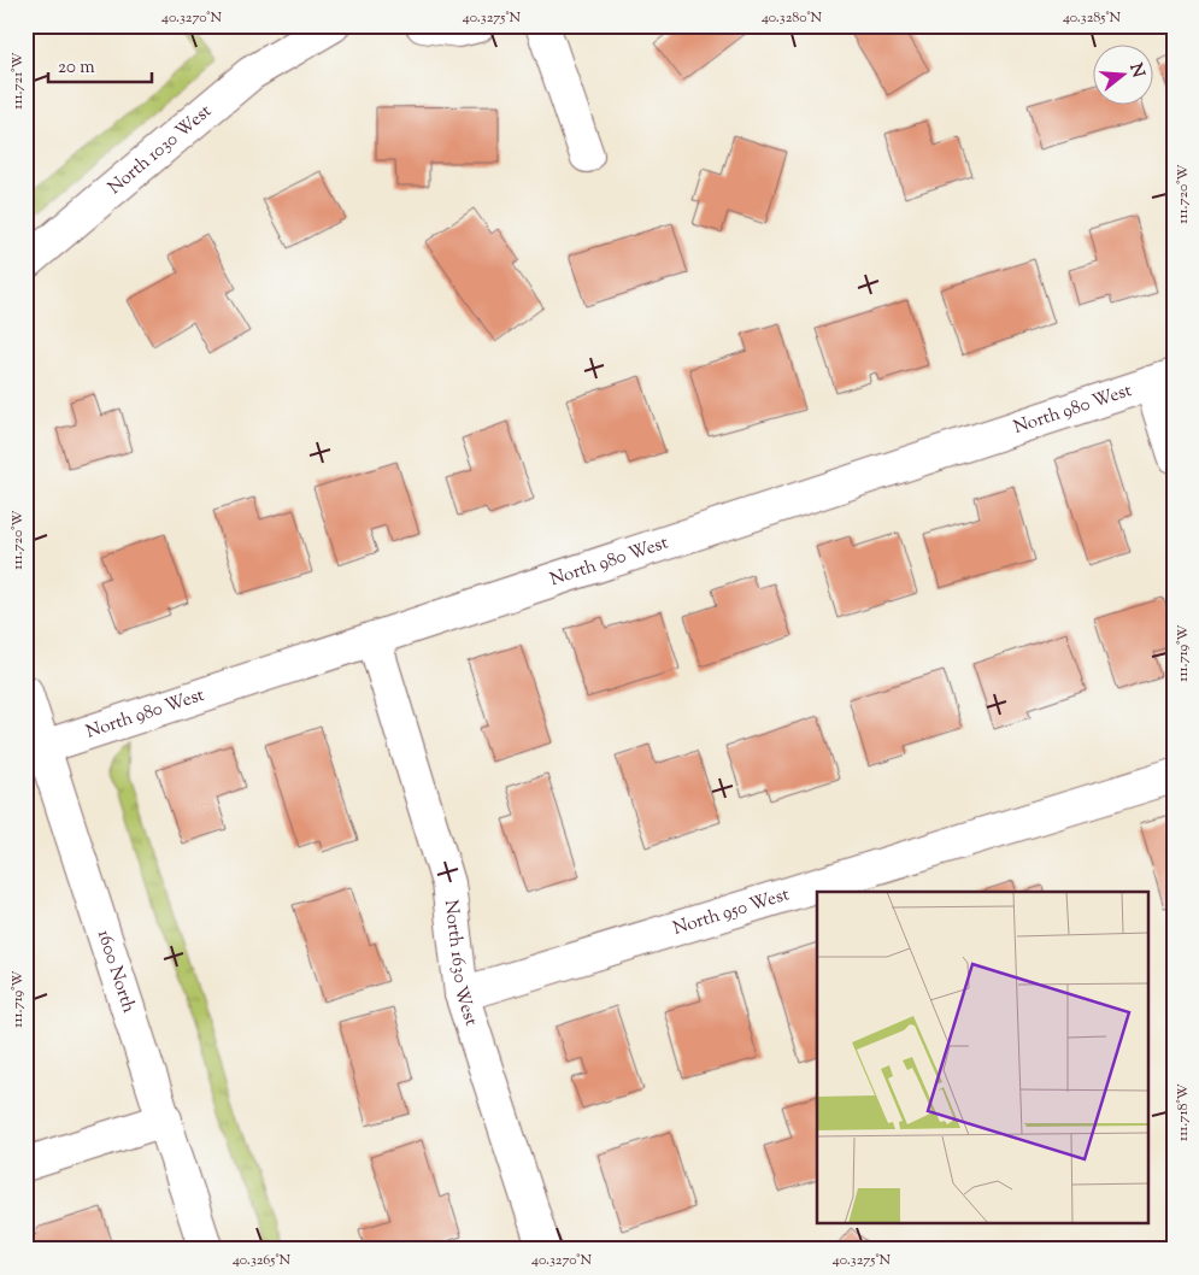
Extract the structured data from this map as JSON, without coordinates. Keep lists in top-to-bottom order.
{
  "streets": {
    "street": [
      "North 1030 West",
      "North 980 West",
      "North 950 West",
      "North 1630 West",
      "1600 North"
    ]
  },
  "crossings": [
    ["North 980 West", "North 1630 West"],
    ["North 980 West", "1600 North"],
    ["North 950 West", "North 1630 West"]
  ],
  "scale_bar": "20 m",
  "north": "right",
  "coordinates": [
    "40.3270°N",
    "40.3275°N",
    "40.3280°N",
    "40.3285°N",
    "111.721°W",
    "111.720°W",
    "111.719°W",
    "111.718°W",
    "40.3265°N"
  ]
}
